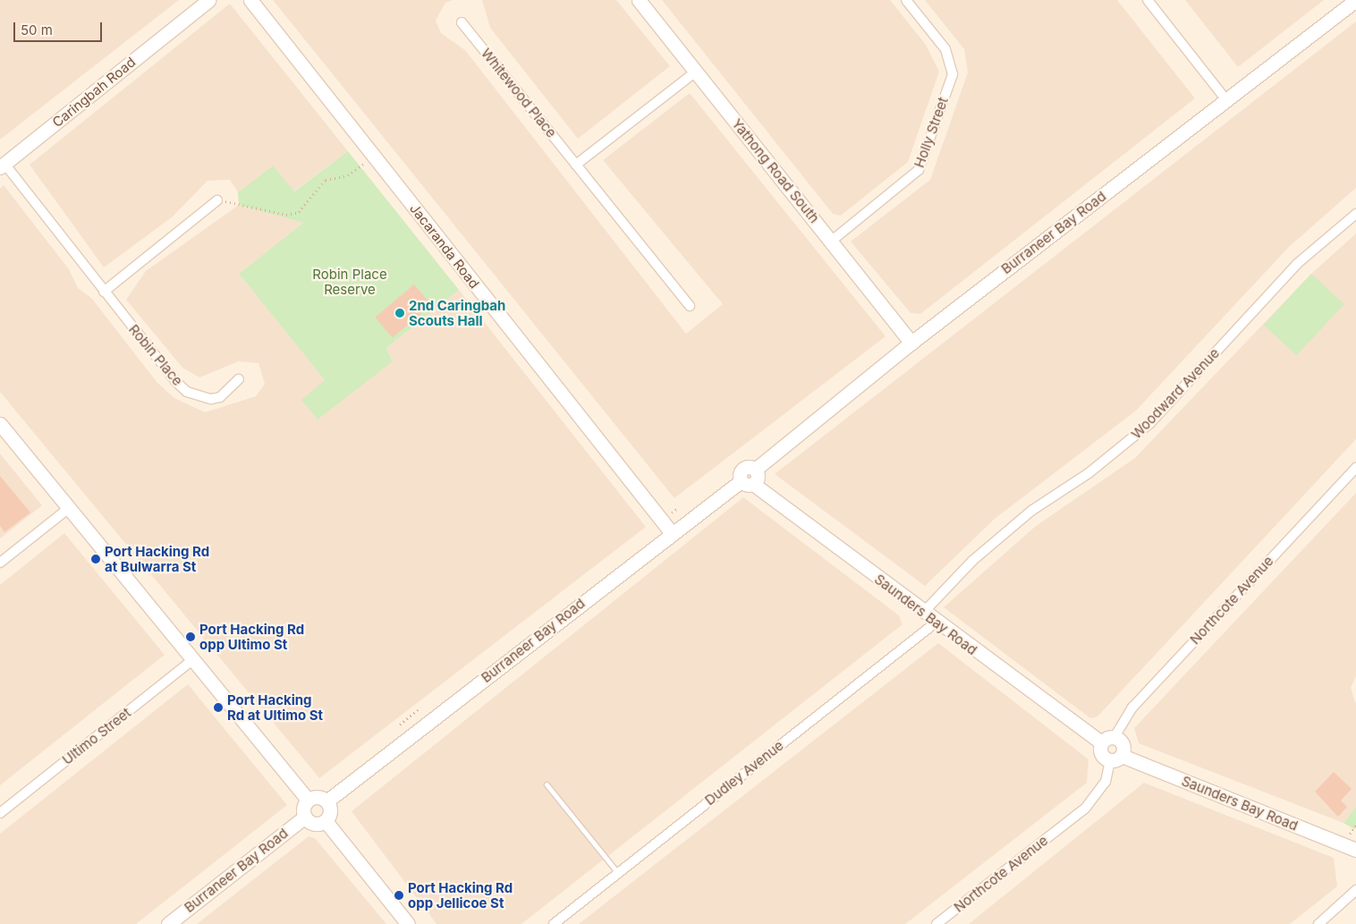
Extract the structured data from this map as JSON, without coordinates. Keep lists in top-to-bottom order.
{
  "streets": {
    "street": [
      "Caringbah Road",
      "Whitewood Place",
      "Holly Street",
      "Yathong Road South",
      "Burraneer Bay Road",
      "Jacaranda Road",
      "Robin Place",
      "Woodward Avenue",
      "Northcote Avenue",
      "Saunders Bay Road",
      "Ultimo Street",
      "Dudley Avenue"
    ]
  },
  "crossings": [
    ["Caringbah Road", "Robin Place"],
    ["Holly Street", "Yathong Road South"],
    ["Yathong Road South", "Burraneer Bay Road"],
    ["Burraneer Bay Road", "Jacaranda Road"],
    ["Burraneer Bay Road", "Saunders Bay Road"],
    ["Woodward Avenue", "Saunders Bay Road"],
    ["Saunders Bay Road", "Dudley Avenue"]
  ],
  "parks": ["Robin Place Reserve"],
  "places": [
    "2nd Caringbah Scouts Hall",
    "Port Hacking Rd at Bulwarra St",
    "Port Hacking Rd opp Ultimo St",
    "Port Hacking Rd at Ultimo St",
    "Port Hacking Rd opp Jellicoe St"
  ],
  "scale_bar": "50 m"
}
